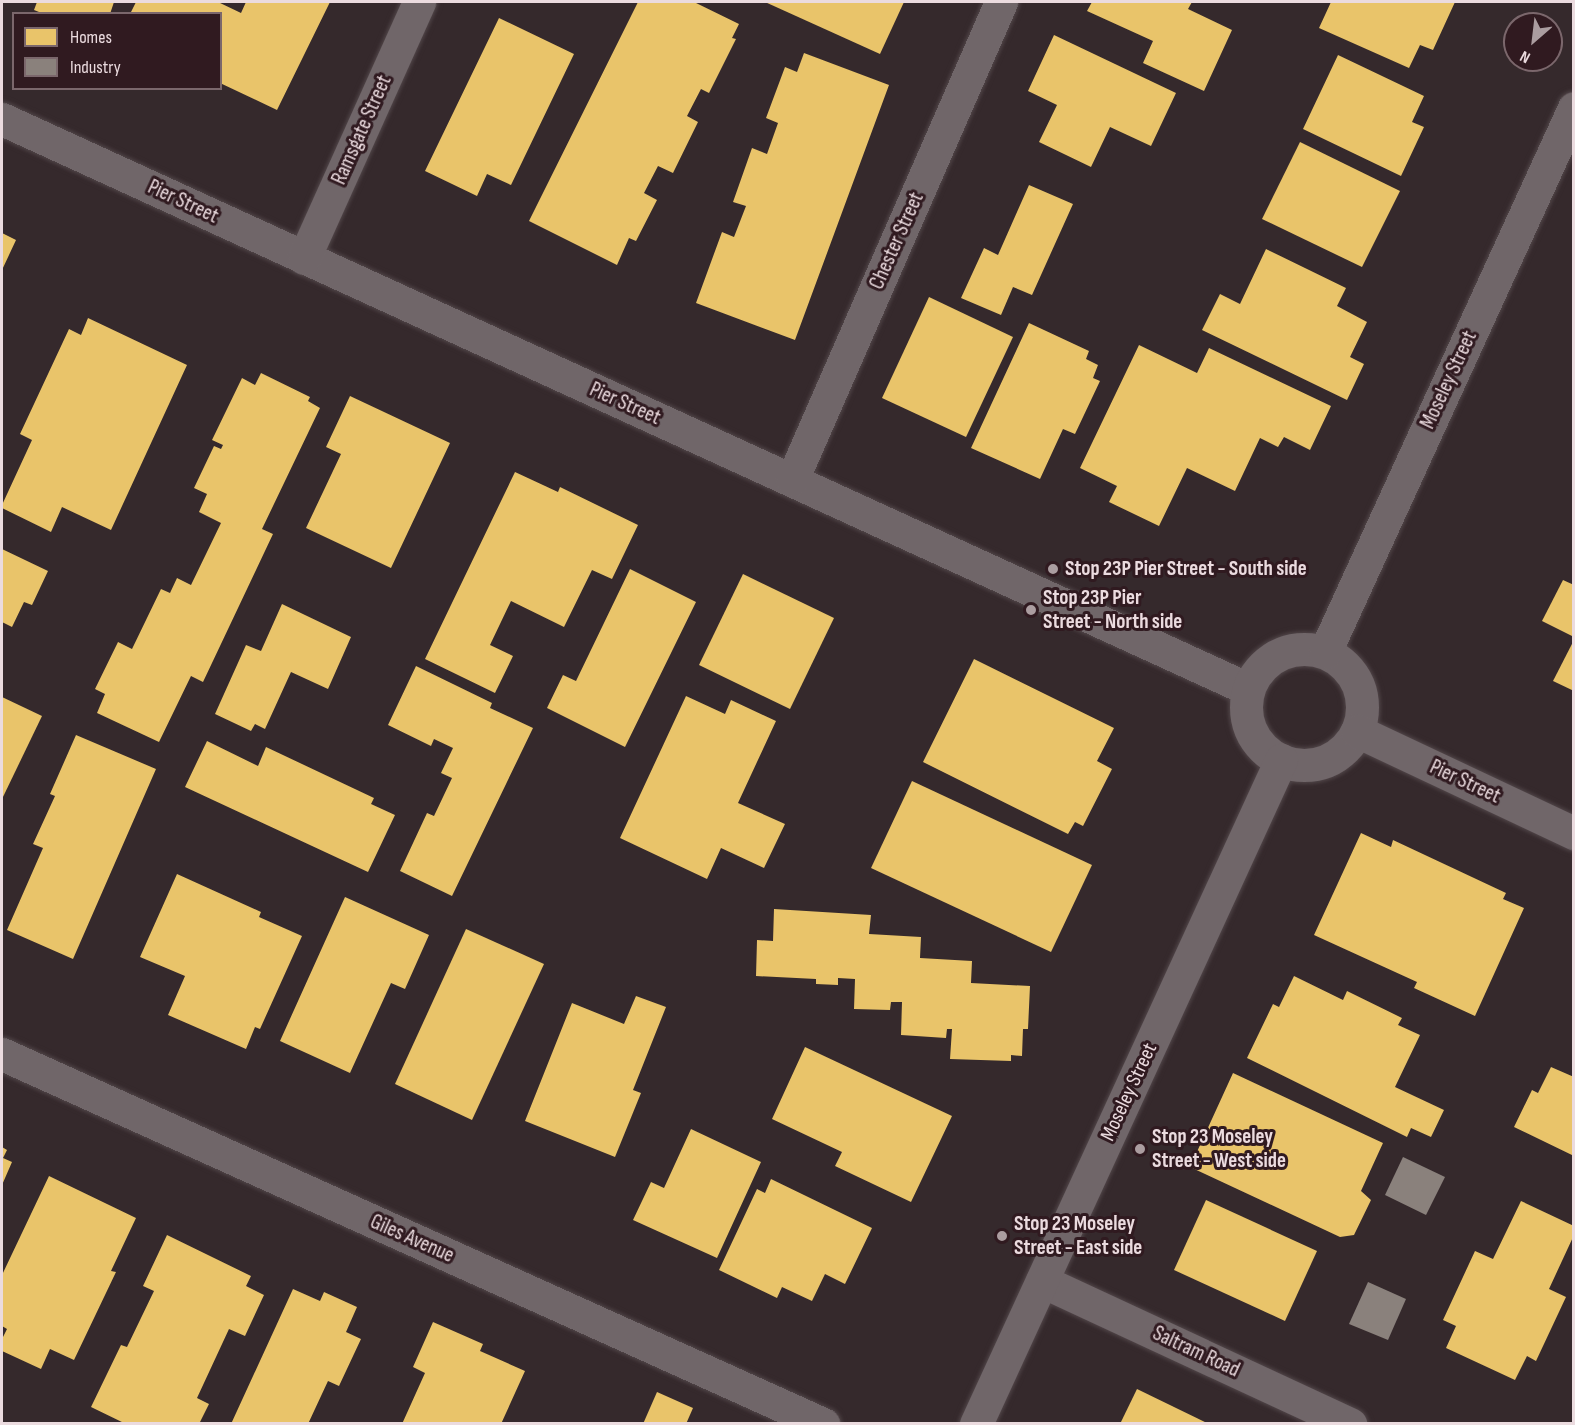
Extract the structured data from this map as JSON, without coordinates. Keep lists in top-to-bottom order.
{
  "streets": {
    "street": [
      "Ramsgate Street",
      "Pier Street",
      "Chester Street",
      "Moseley Street",
      "Giles Avenue",
      "Saltram Road"
    ]
  },
  "crossings": [
    ["Ramsgate Street", "Pier Street"],
    ["Pier Street", "Chester Street"],
    ["Pier Street", "Moseley Street"],
    ["Moseley Street", "Saltram Road"]
  ],
  "places": [
    "Stop 23P Pier Street - South side",
    "Stop 23P Pier Street - North side",
    "Stop 23 Moseley Street - West side",
    "Stop 23 Moseley Street - East side"
  ],
  "legend": ["Homes", "Industry"],
  "north": "bottom left"
}
